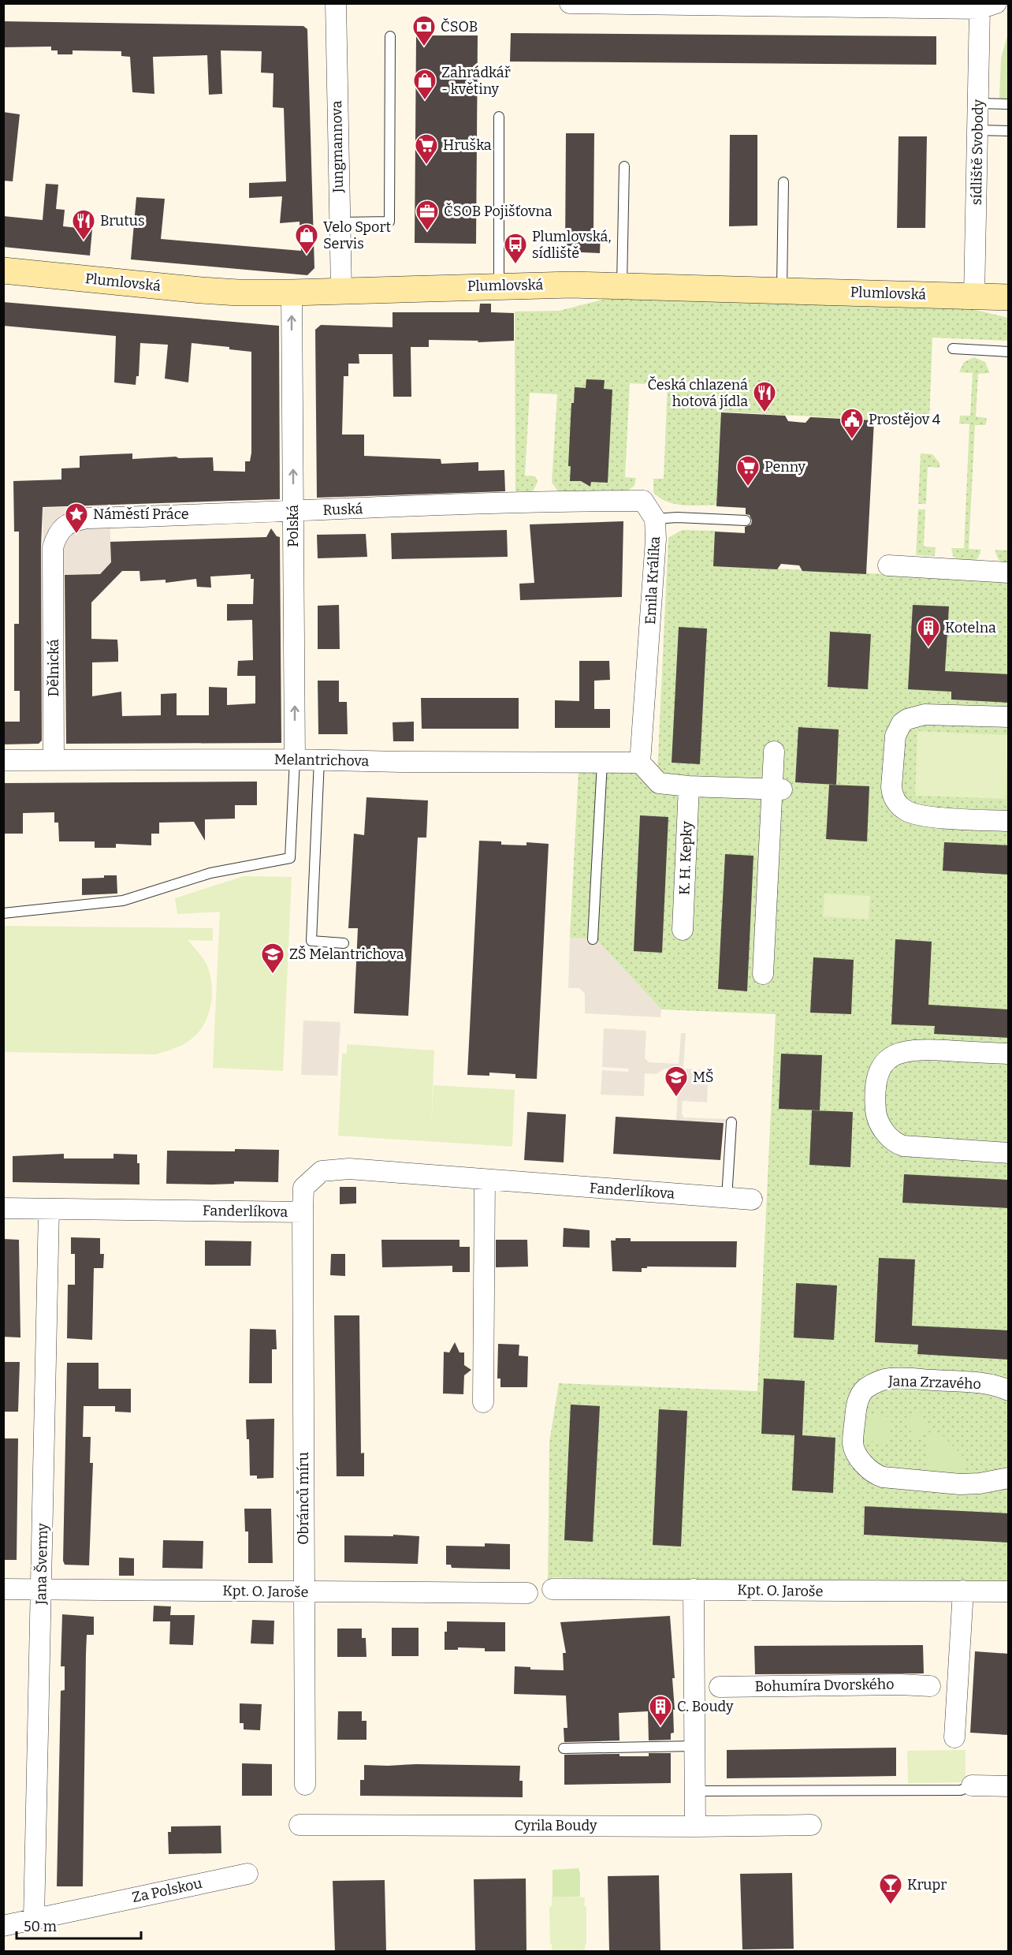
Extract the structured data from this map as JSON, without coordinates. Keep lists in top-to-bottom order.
{
  "streets": {
    "main road": ["Plumlovská"],
    "street": [
      "Jungmannova",
      "sídliště Svobody",
      "Ruská",
      "Polská",
      "Emila Králíka",
      "Dělnická",
      "Melantrichova",
      "K. H. Kepky",
      "Fanderlíkova",
      "Jana Zrzavého",
      "Obránců míru",
      "Jana Švermy",
      "Kpt. O. Jaroše",
      "Bohumíra Dvorského",
      "Cyrila Boudy",
      "Za Polskou"
    ]
  },
  "crossings": [
    ["Jungmannova", "Plumlovská"],
    ["sídliště Svobody", "Plumlovská"],
    ["Plumlovská", "Polská"],
    ["Ruská", "Polská"],
    ["Ruská", "Emila Králíka"],
    ["Ruská", "Dělnická"],
    ["Polská", "Melantrichova"],
    ["Emila Králíka", "Melantrichova"],
    ["Dělnická", "Melantrichova"],
    ["Fanderlíkova", "Obránců míru"],
    ["Fanderlíkova", "Jana Švermy"],
    ["Obránců míru", "Kpt. O. Jaroše"],
    ["Jana Švermy", "Kpt. O. Jaroše"],
    ["Jana Švermy", "Za Polskou"]
  ],
  "one_way": ["Polská"],
  "places": {
    "bank": ["ČSOB"],
    "shop": ["Zahrádkář - květiny", "Velo Sport Servis"],
    "supermarket": ["Hruška", "Penny"],
    "office": ["ČSOB Pojišťovna"],
    "restaurant": ["Brutus", "Česká chlazená hotová jídla"],
    "bus stop": ["Plumlovská, sídliště"],
    "public building": ["Prostějov 4"],
    "place": ["Náměstí Práce"],
    "building": ["Kotelna", "C. Boudy"],
    "school or university": ["ZŠ Melantrichova", "MŠ"],
    "bar": ["Krupr"]
  },
  "scale_bar": "50 m"
}
